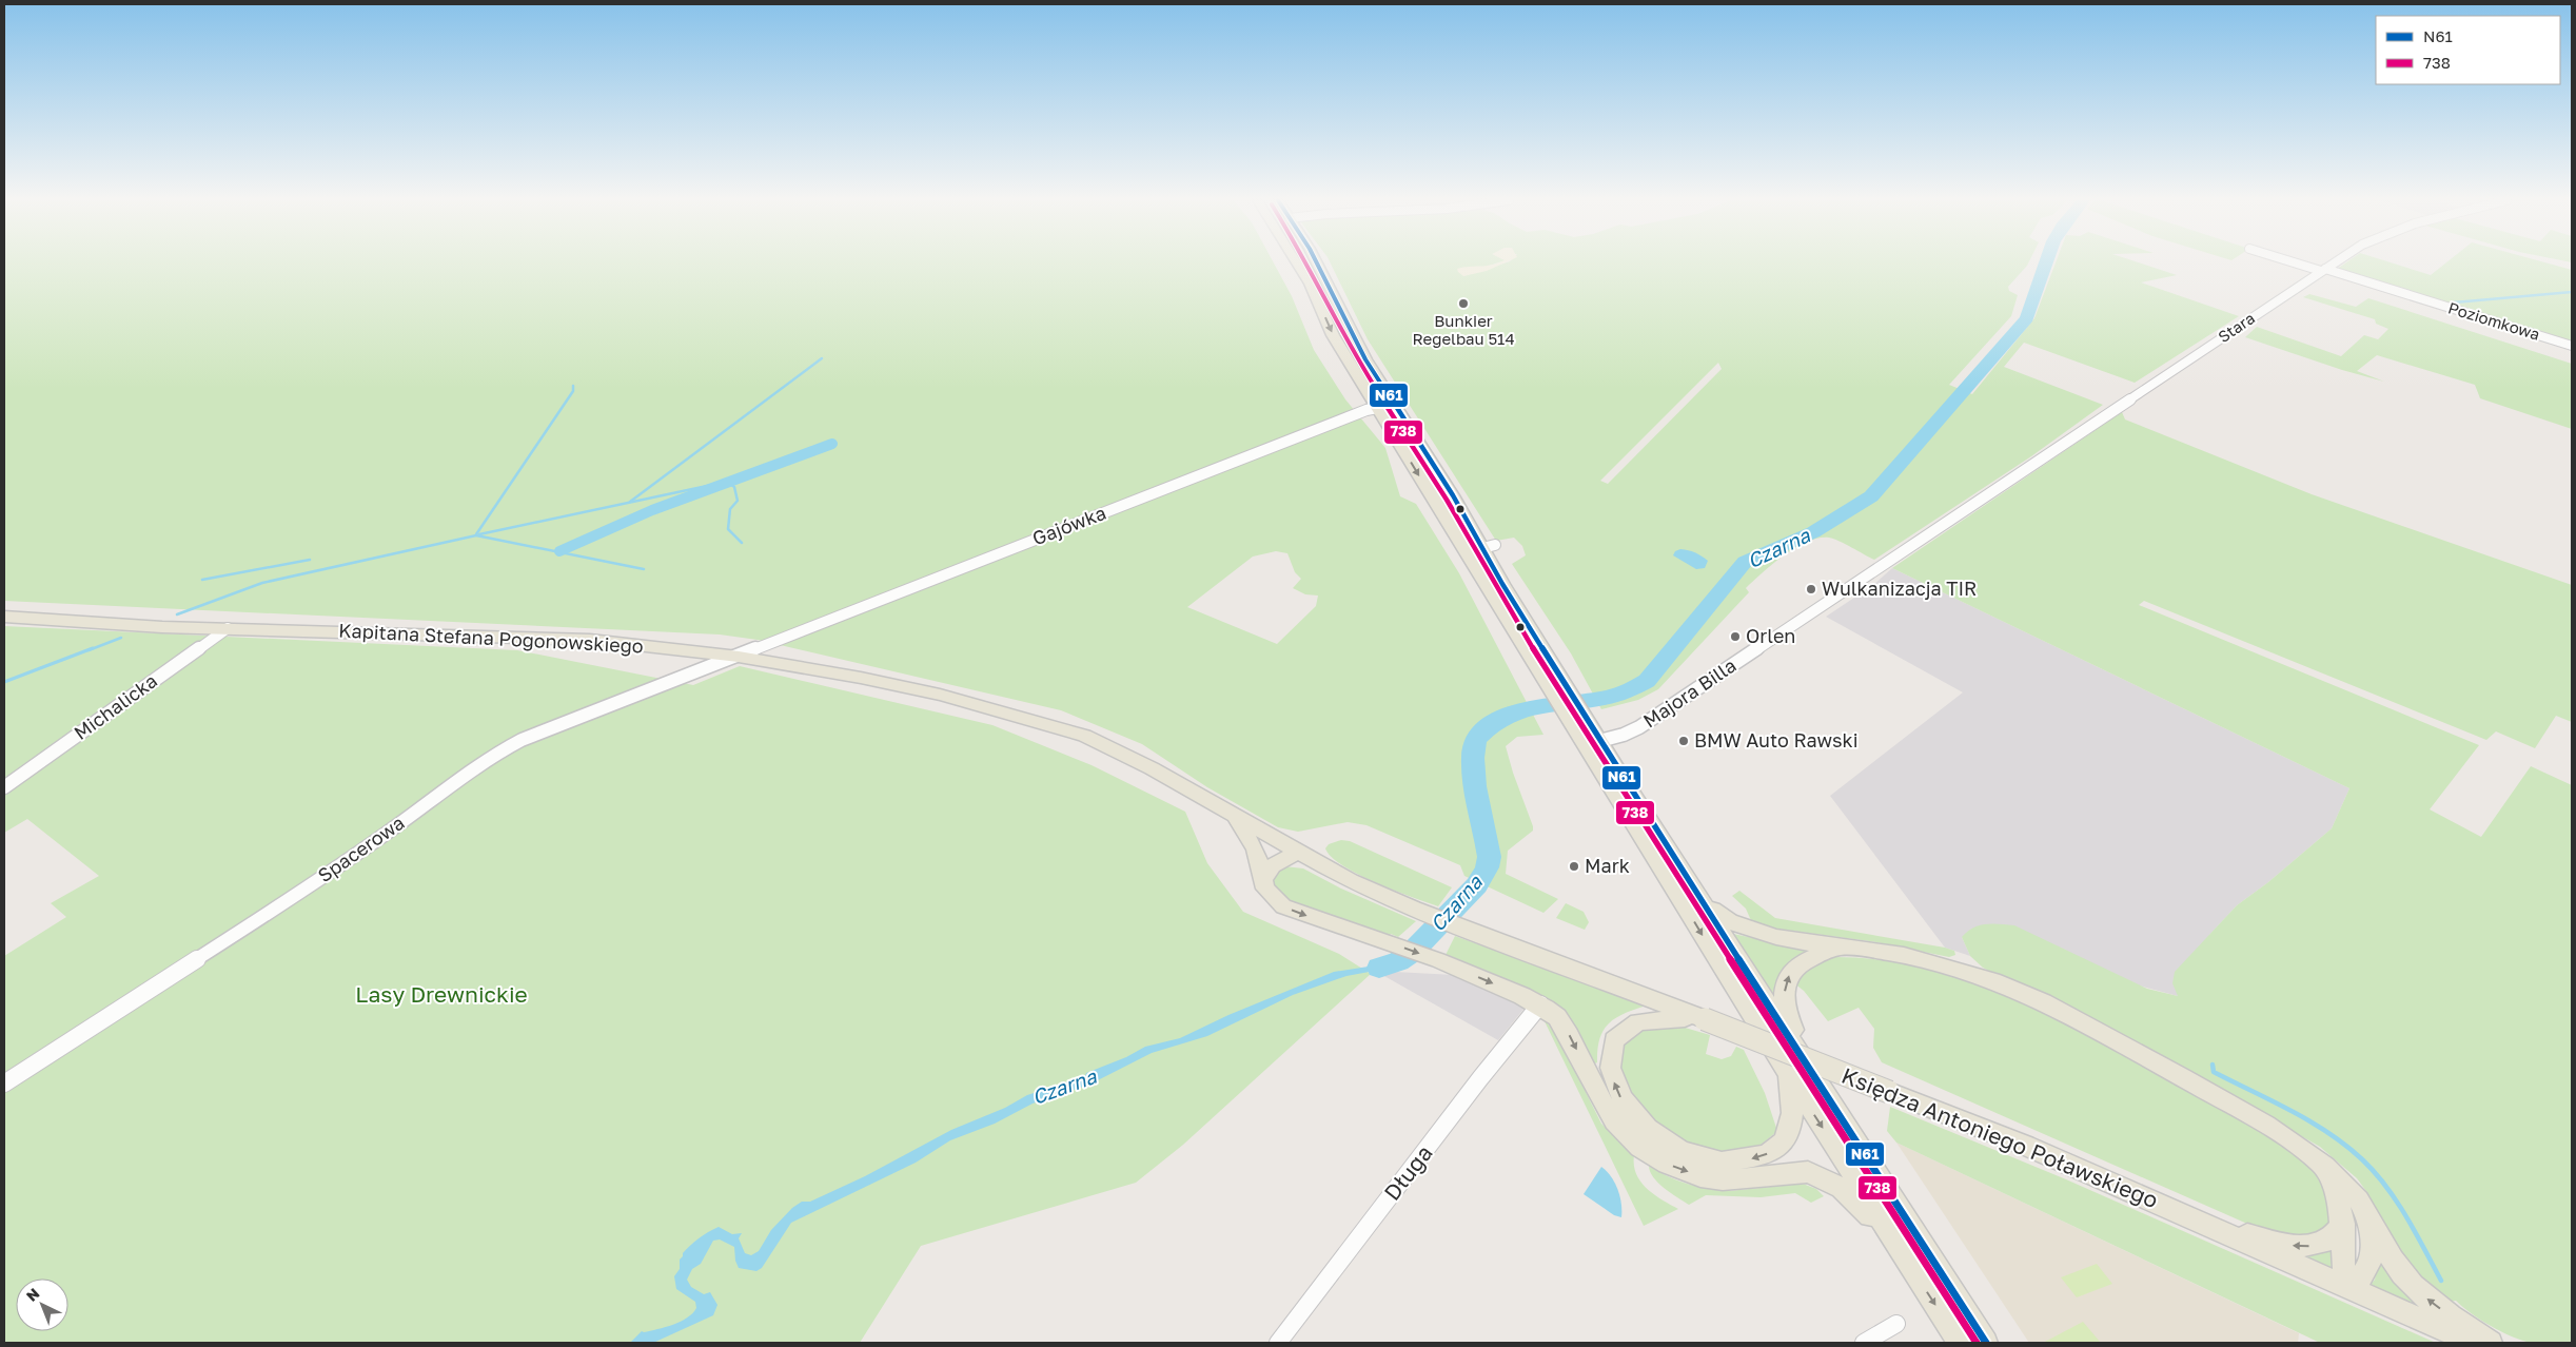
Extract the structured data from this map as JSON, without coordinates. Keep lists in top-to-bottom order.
{
  "streets": {
    "main road": ["Kapitana Stefana Pogonowskiego", "Księdza Antoniego Poławskiego"],
    "street": [
      "Poziomkowa",
      "Stara",
      "Gajówka",
      "Majora Billa",
      "Michalicka",
      "Spacerowa",
      "Długa"
    ]
  },
  "crossings": [
    ["Poziomkowa", "Stara"],
    ["Stara", "Majora Billa"],
    ["Gajówka", "Kapitana Stefana Pogonowskiego"],
    ["Gajówka", "Spacerowa"],
    ["Kapitana Stefana Pogonowskiego", "Michalicka"],
    ["Kapitana Stefana Pogonowskiego", "Spacerowa"],
    ["Kapitana Stefana Pogonowskiego", "Księdza Antoniego Poławskiego"]
  ],
  "water": ["Czarna"],
  "parks": ["Lasy Drewnickie"],
  "places": [
    "Bunkier Regelbau 514",
    "Wulkanizacja TIR",
    "Orlen",
    "BMW Auto Rawski",
    "Mark"
  ],
  "lines": ["transit line N61", "transit line 738"],
  "legend": ["N61", "738"],
  "north": "top left"
}
